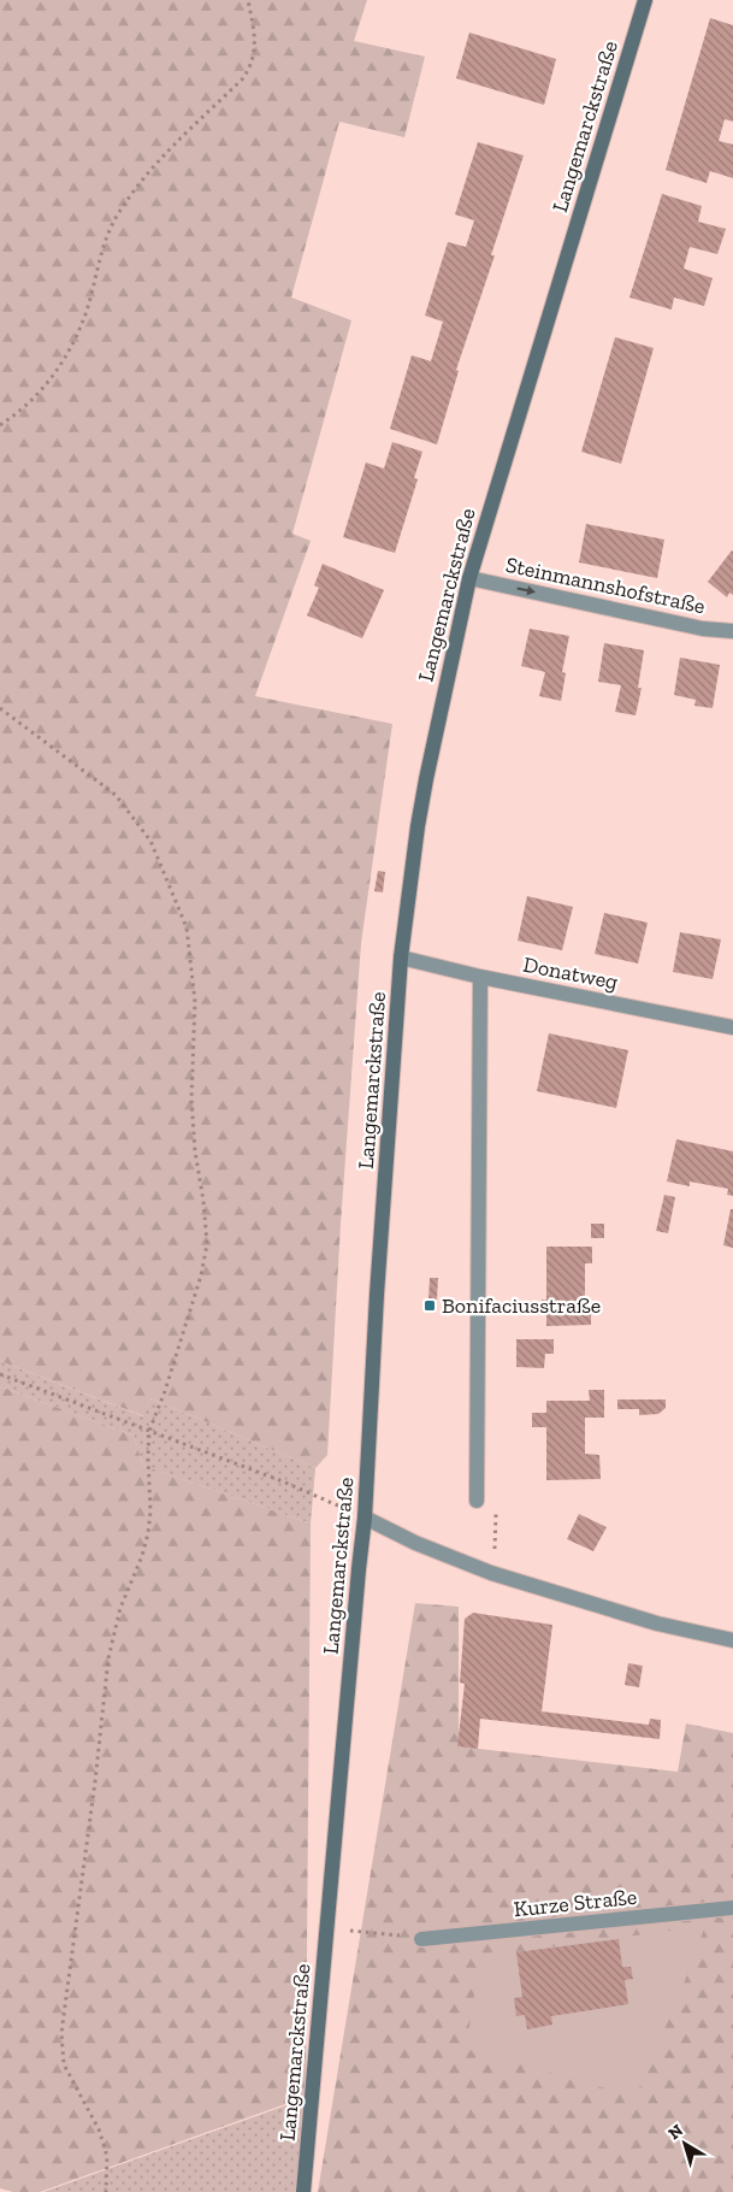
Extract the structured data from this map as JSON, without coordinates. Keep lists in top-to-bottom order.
{
  "streets": {
    "street": [
      "Langemarckstraße",
      "Steinmannshofstraße",
      "Donatweg",
      "Kurze Straße"
    ]
  },
  "crossings": [
    ["Langemarckstraße", "Steinmannshofstraße"],
    ["Langemarckstraße", "Donatweg"]
  ],
  "one_way": ["Steinmannshofstraße"],
  "places": {
    "transit": ["Bonifaciusstraße"]
  },
  "north": "top left"
}
